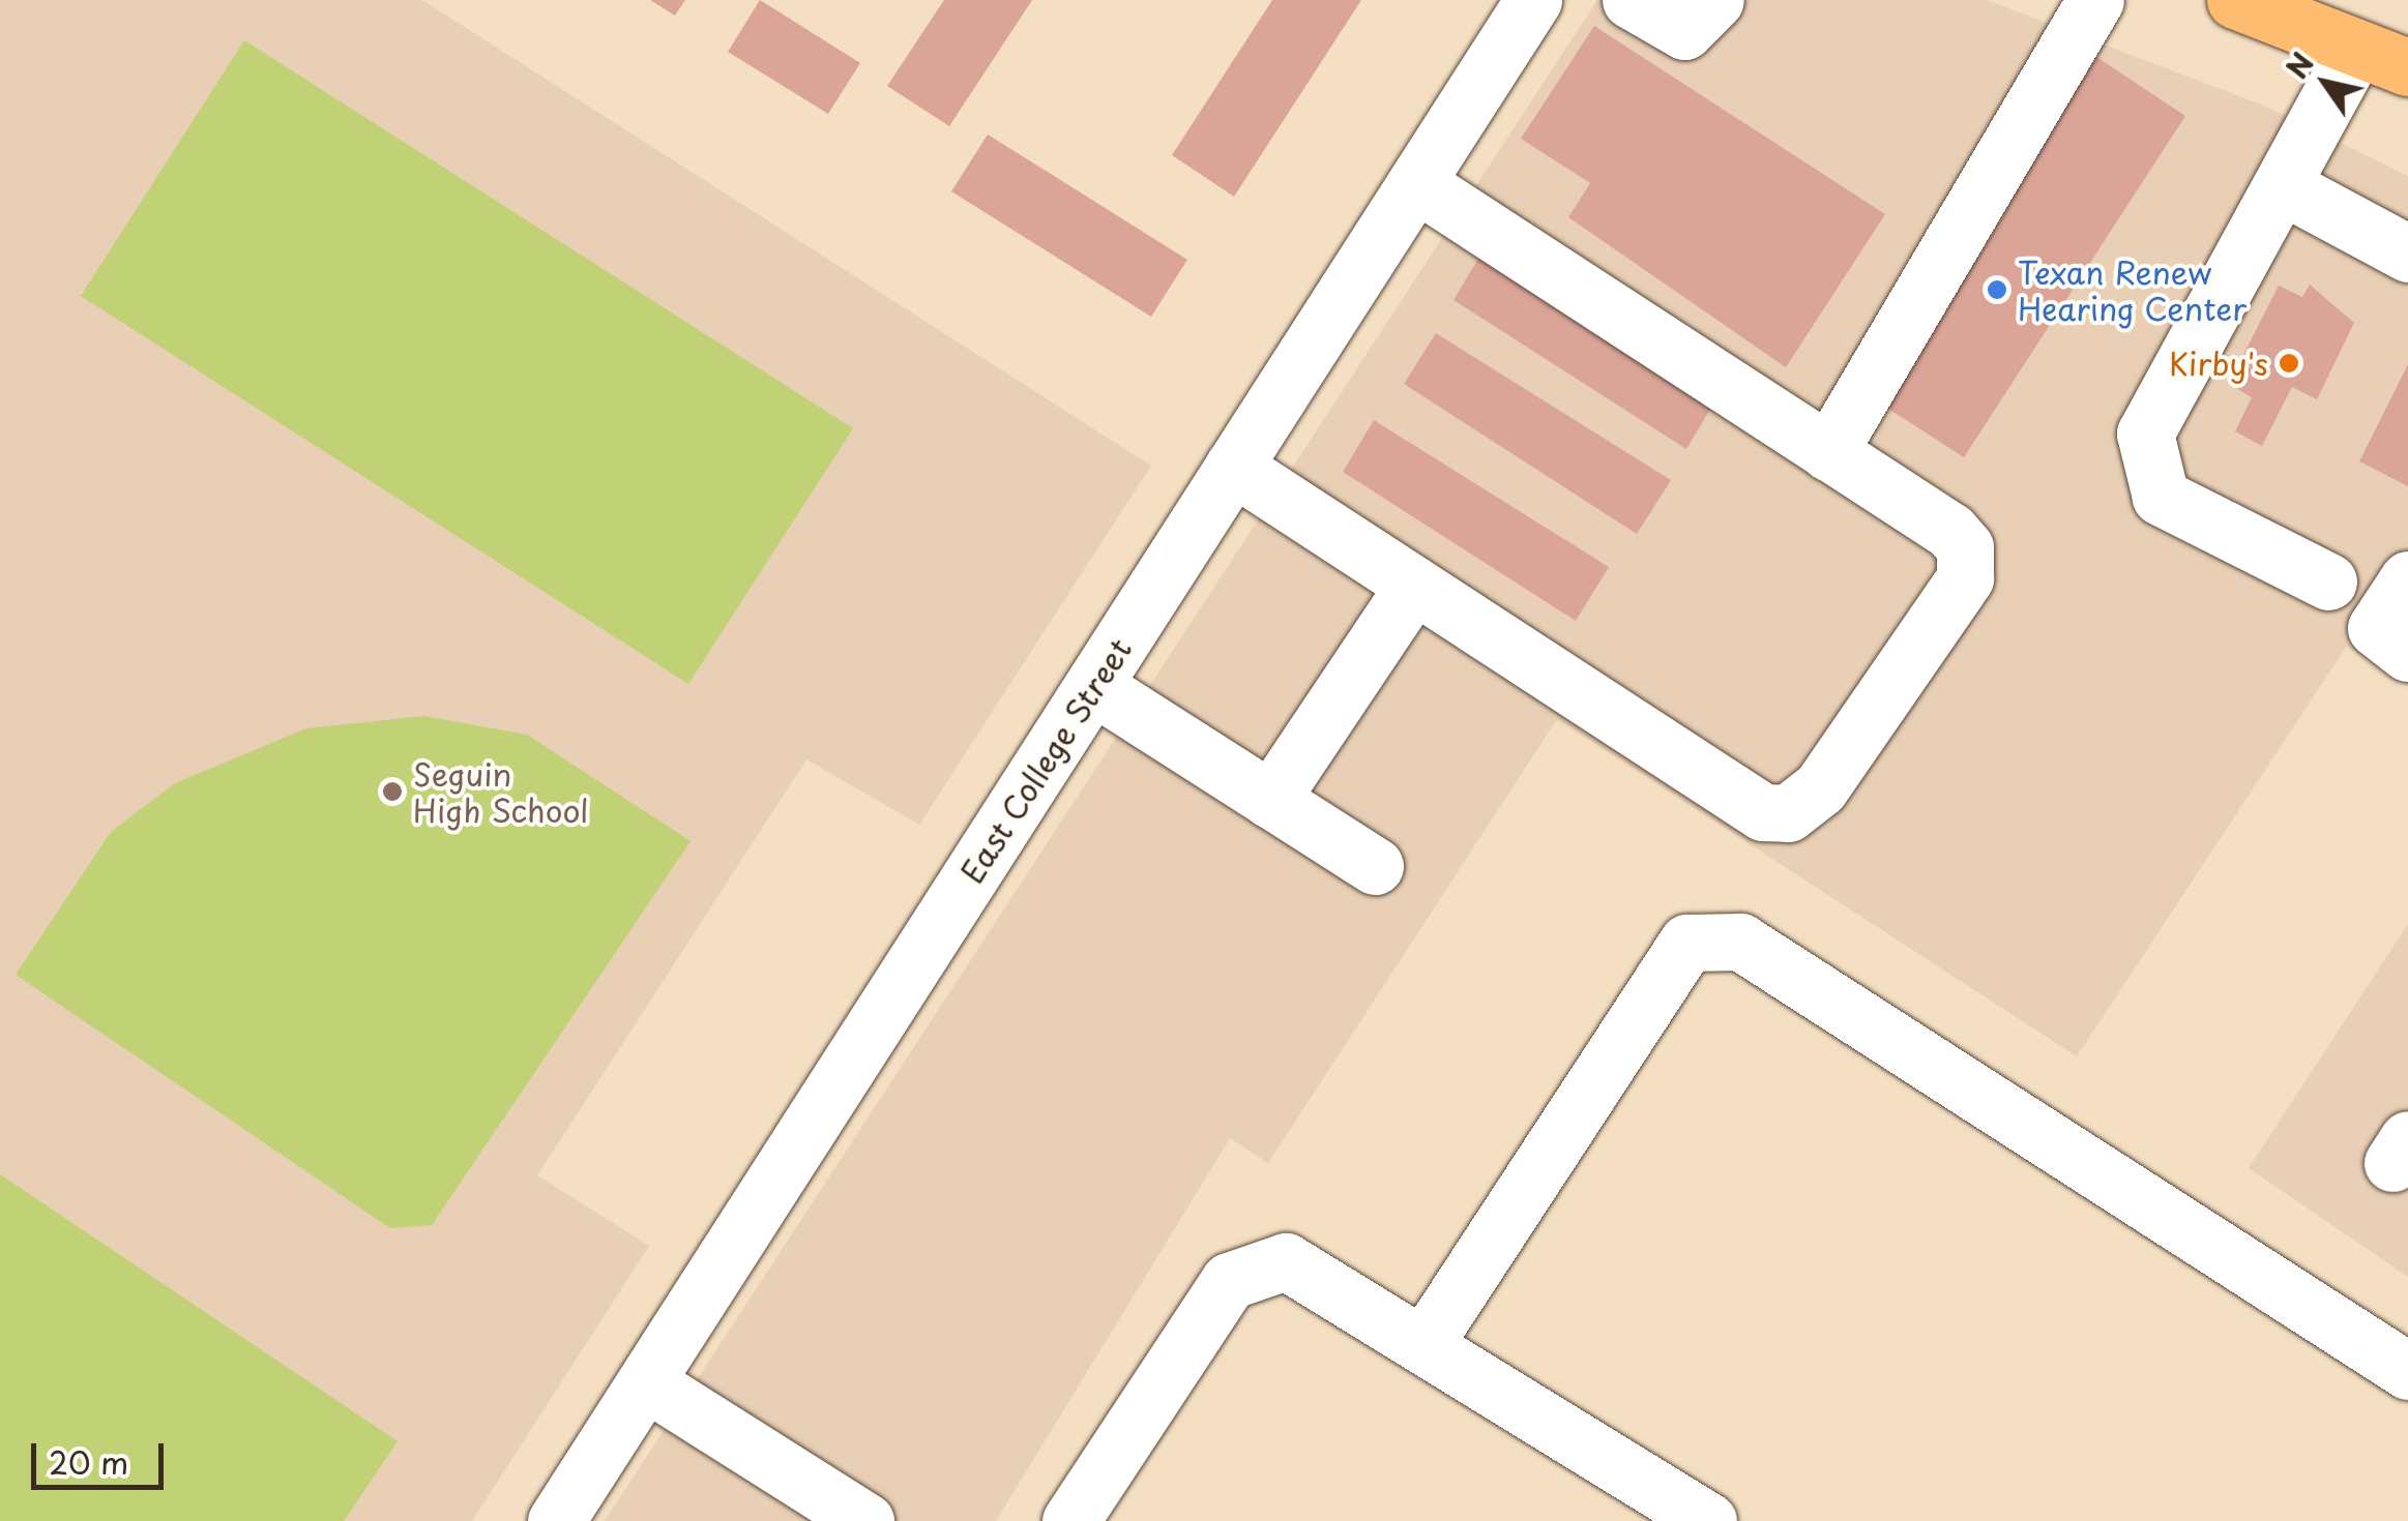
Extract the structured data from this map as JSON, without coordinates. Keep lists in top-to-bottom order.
{
  "streets": {
    "street": ["East College Street"]
  },
  "places": ["Texan Renew Hearing Center", "Kirby's", "Seguin High School"],
  "scale_bar": "20 m",
  "north": "top left"
}
